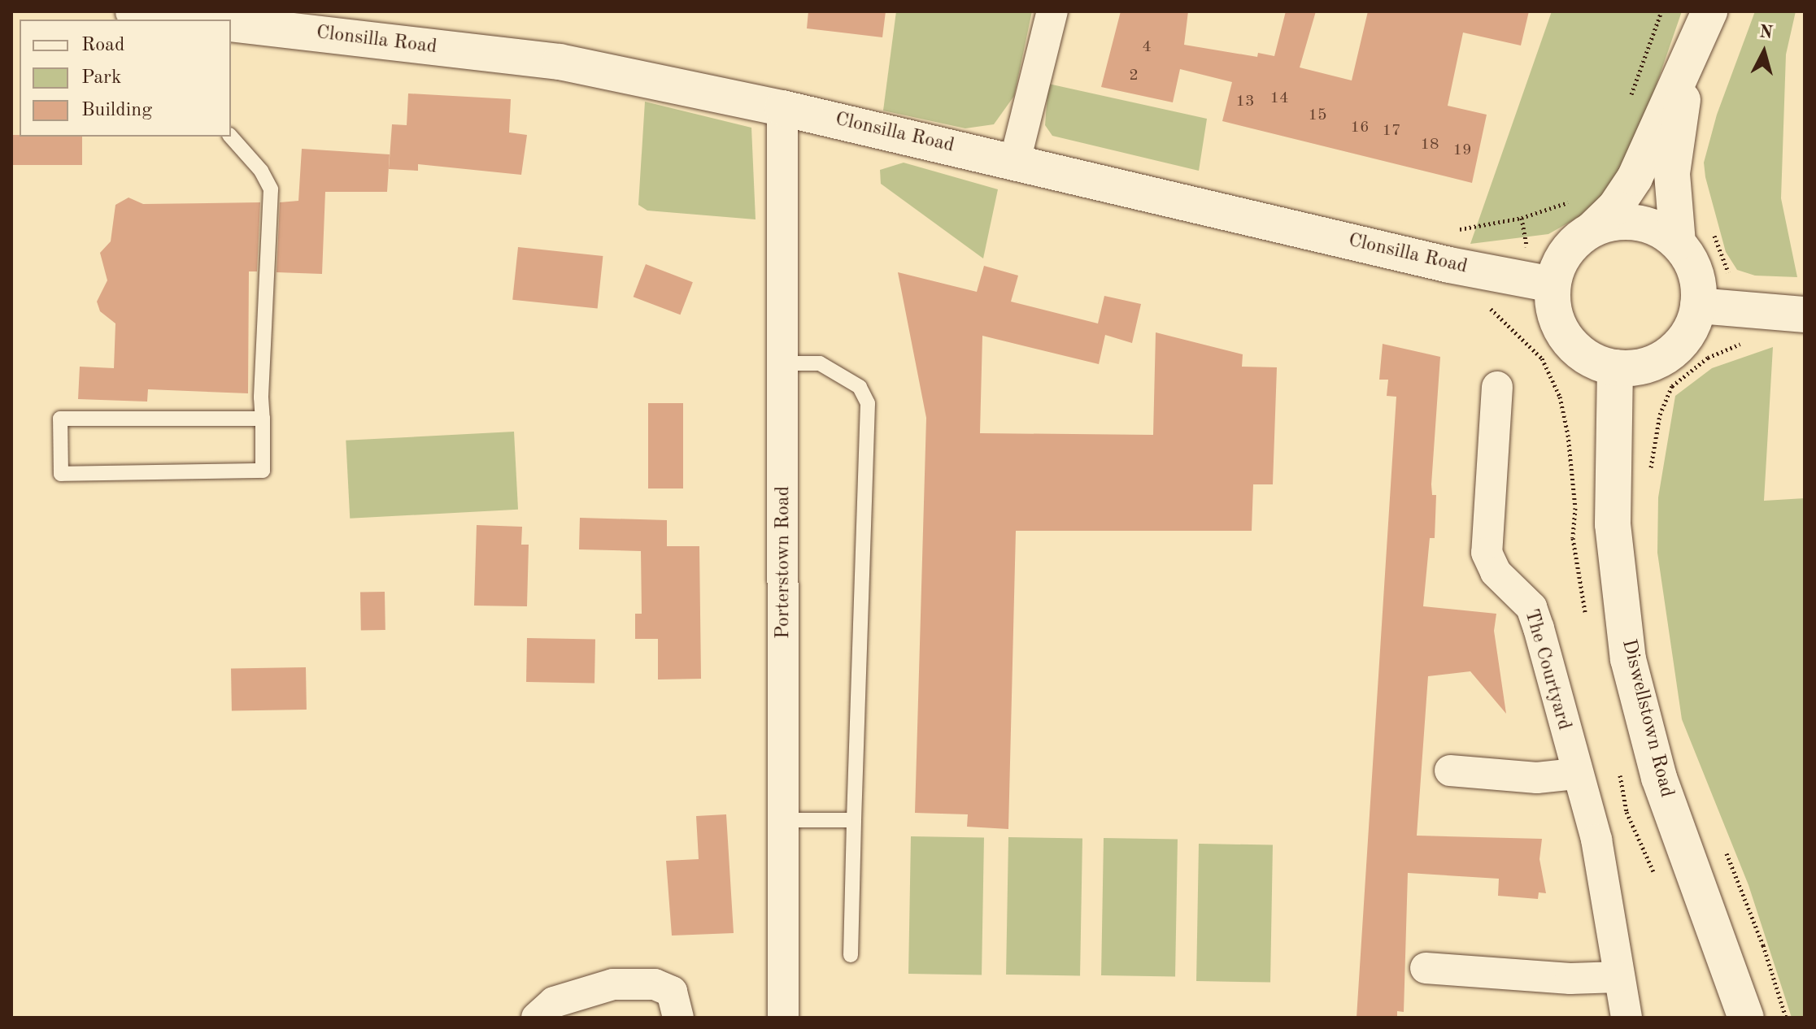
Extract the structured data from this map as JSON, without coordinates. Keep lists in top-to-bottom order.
{
  "streets": {
    "main road": ["Clonsilla Road", "Diswellstown Road"],
    "street": ["Porterstown Road", "The Courtyard"]
  },
  "crossings": [
    ["Clonsilla Road", "Porterstown Road"],
    ["Clonsilla Road", "Diswellstown Road"]
  ],
  "house_numbers": [
    "4",
    "2",
    "14",
    "13",
    "15",
    "16",
    "17",
    "18",
    "19"
  ],
  "legend": ["Road", "Park", "Building"],
  "north": "top"
}
